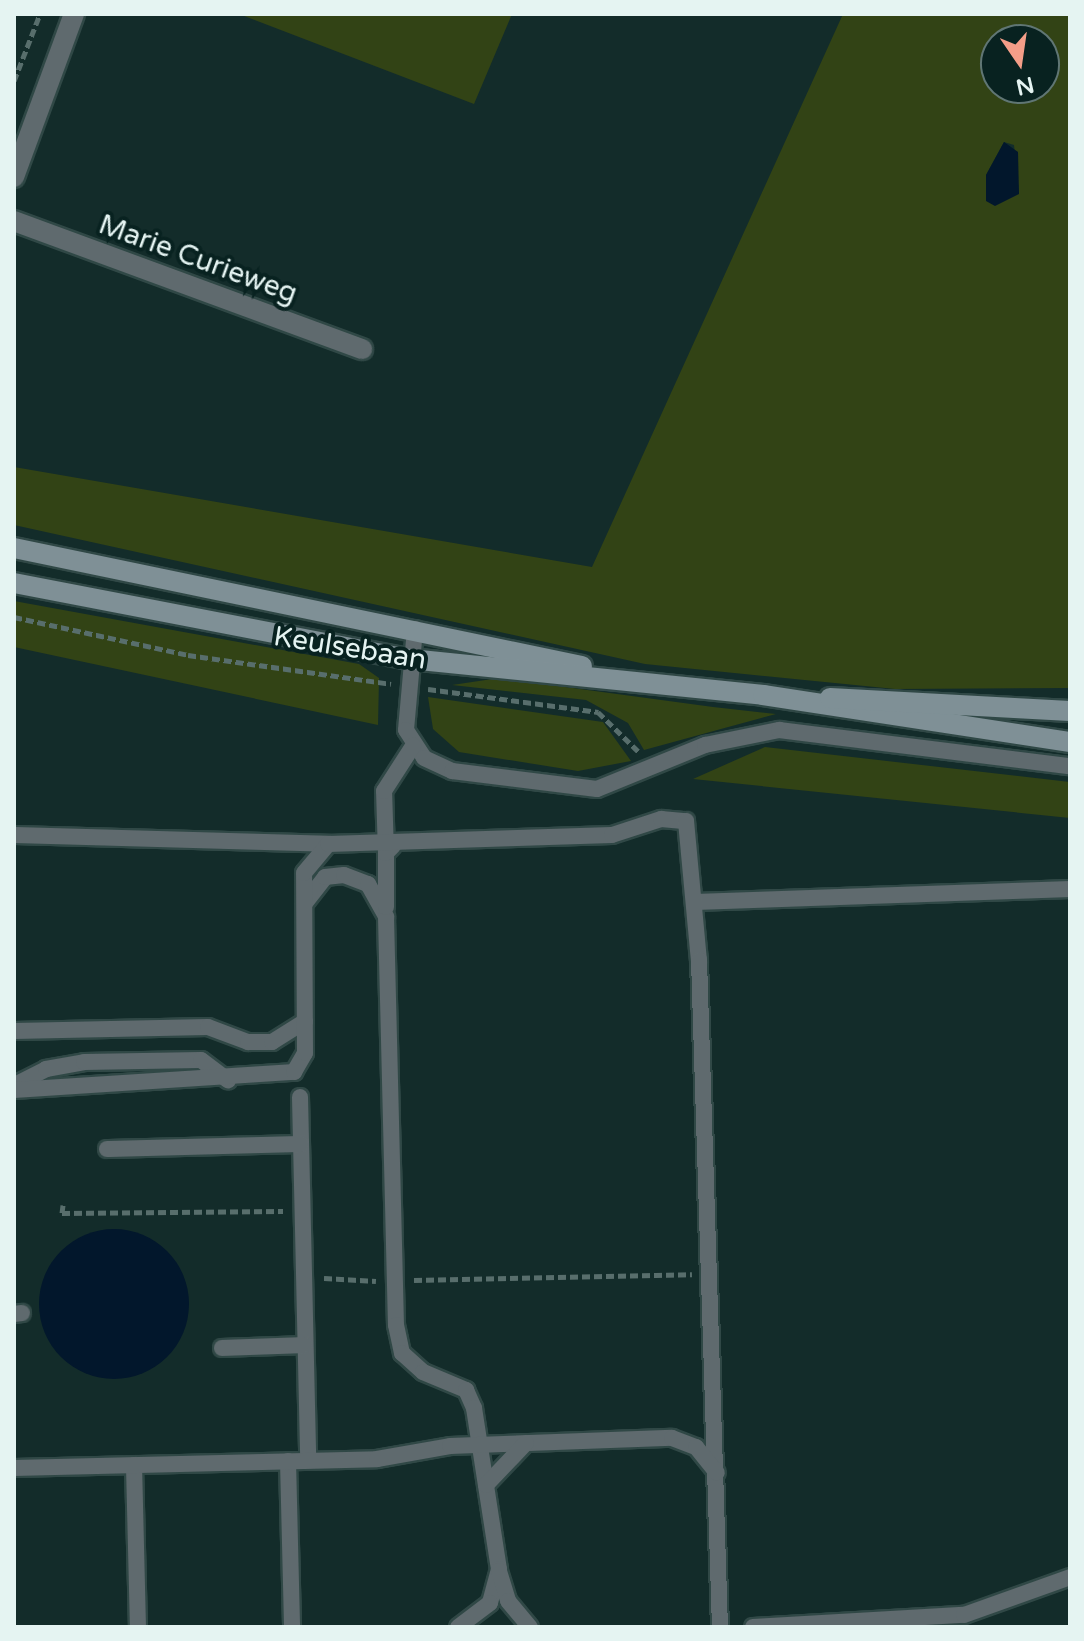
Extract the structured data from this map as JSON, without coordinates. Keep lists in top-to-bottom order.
{
  "streets": {
    "main road": ["Keulsebaan"],
    "street": ["Marie Curieweg"]
  },
  "north": "bottom"
}
